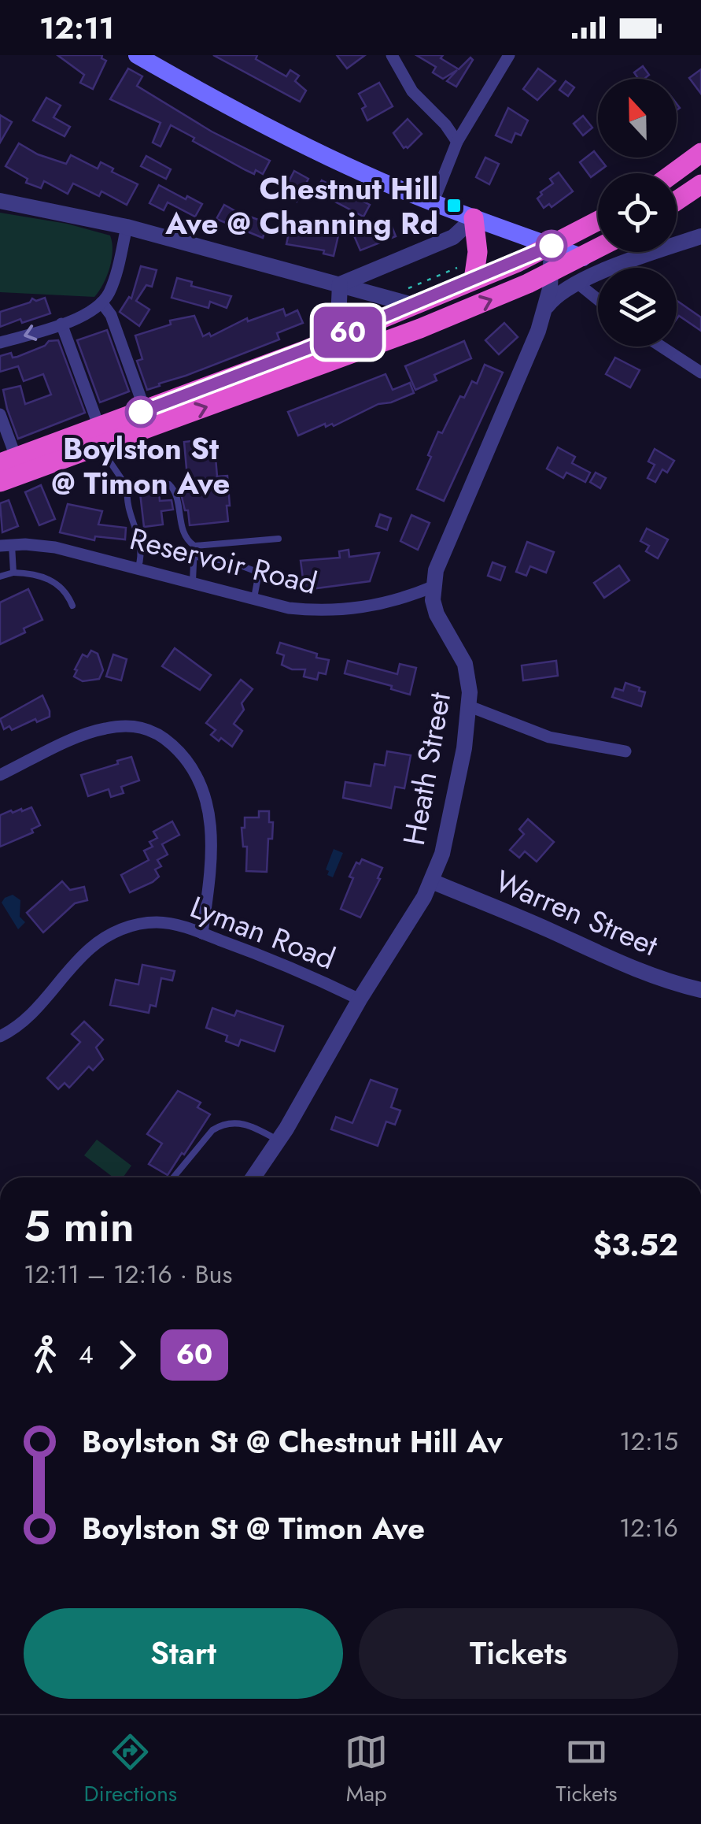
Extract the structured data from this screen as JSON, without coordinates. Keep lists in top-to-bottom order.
{
  "streets": {
    "street": [
      "Reservoir Road",
      "Heath Street",
      "Warren Street",
      "Lyman Road"
    ]
  },
  "crossings": [
    ["Reservoir Road", "Heath Street"],
    ["Heath Street", "Warren Street"],
    ["Heath Street", "Lyman Road"]
  ],
  "places": {
    "transit": ["Chestnut Hill Ave @ Channing Rd"],
    "other": ["Boylston St @ Timon Ave"]
  },
  "lines": ["bus line 60"],
  "north": "top",
  "page": {
    "status": "12:11",
    "on_map": "60",
    "heading": ["5 min", "12:11 – 12:16 · Bus", "$3.52"],
    "legs": ["4", "60"],
    "list": [
      {
        "name": "Boylston St @ Chestnut Hill Av",
        "value": "12:15"
      },
      {
        "name": "Boylston St @ Timon Ave",
        "value": "12:16"
      }
    ],
    "buttons": ["Start", "Tickets"],
    "tabs": ["Directions", "Map", "Tickets"]
  }
}
